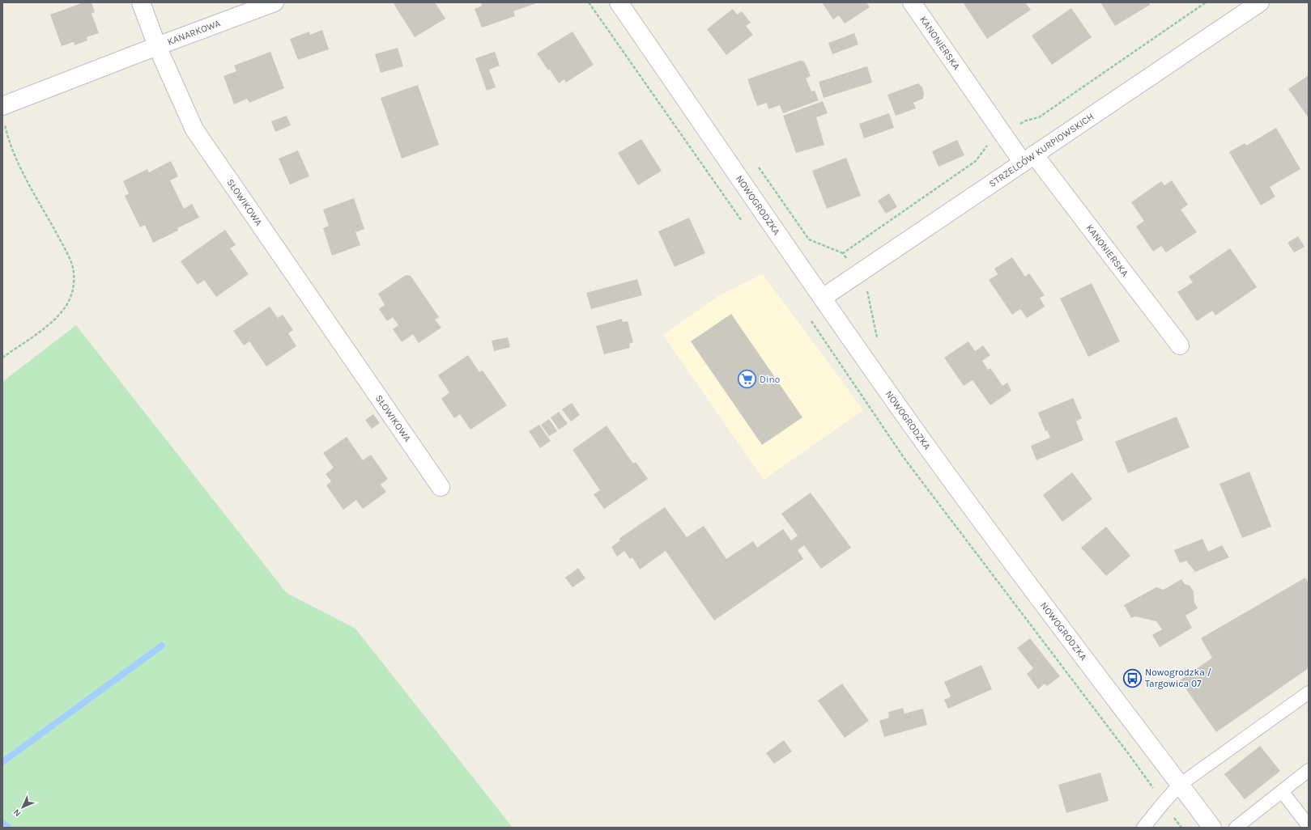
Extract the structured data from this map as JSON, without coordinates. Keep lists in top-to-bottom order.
{
  "streets": {
    "street": [
      "KANARKOWA",
      "KANONIERSKA",
      "STRZELCÓW KURPIOWSKICH",
      "SŁOWIKOWA",
      "NOWOGRODZKA"
    ]
  },
  "crossings": [
    ["KANARKOWA", "SŁOWIKOWA"],
    ["KANONIERSKA", "STRZELCÓW KURPIOWSKICH"],
    ["STRZELCÓW KURPIOWSKICH", "NOWOGRODZKA"]
  ],
  "places": {
    "supermarket": ["Dino"],
    "bus stop": ["Nowogrodzka / Targowica 07"]
  },
  "north": "bottom left"
}
